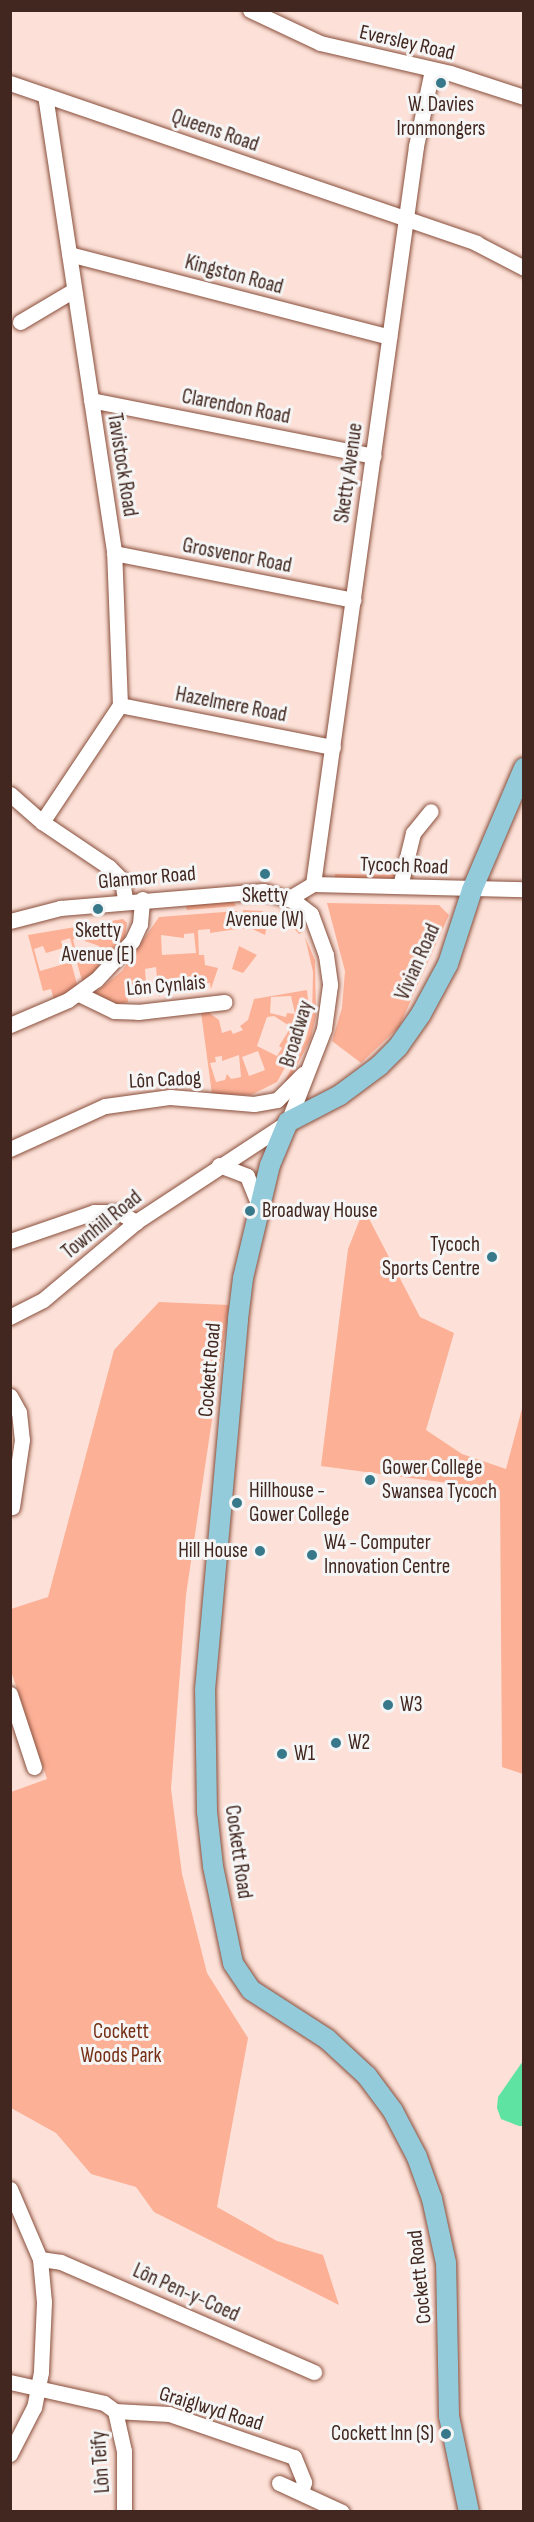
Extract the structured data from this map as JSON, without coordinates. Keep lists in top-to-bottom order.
{
  "streets": {
    "main road": ["Vivian Road", "Cockett Road"],
    "street": [
      "Eversley Road",
      "Queens Road",
      "Kingston Road",
      "Clarendon Road",
      "Tavistock Road",
      "Sketty Avenue",
      "Grosvenor Road",
      "Hazelmere Road",
      "Tycoch Road",
      "Glanmor Road",
      "Lôn Cynlais",
      "Broadway",
      "Lôn Cadog",
      "Townhill Road",
      "Lôn Pen-y-Coed",
      "Graiglwyd Road",
      "Lôn Teify"
    ]
  },
  "crossings": [
    ["Eversley Road", "Sketty Avenue"],
    ["Queens Road", "Tavistock Road"],
    ["Queens Road", "Sketty Avenue"],
    ["Kingston Road", "Tavistock Road"],
    ["Kingston Road", "Sketty Avenue"],
    ["Clarendon Road", "Tavistock Road"],
    ["Clarendon Road", "Sketty Avenue"],
    ["Tavistock Road", "Grosvenor Road"],
    ["Tavistock Road", "Hazelmere Road"],
    ["Sketty Avenue", "Grosvenor Road"],
    ["Sketty Avenue", "Hazelmere Road"],
    ["Sketty Avenue", "Tycoch Road"],
    ["Tycoch Road", "Vivian Road"],
    ["Glanmor Road", "Broadway"],
    ["Vivian Road", "Broadway"],
    ["Vivian Road", "Townhill Road"],
    ["Vivian Road", "Cockett Road"],
    ["Broadway", "Lôn Cadog"],
    ["Broadway", "Townhill Road"],
    ["Broadway", "Cockett Road"],
    ["Townhill Road", "Cockett Road"],
    ["Graiglwyd Road", "Lôn Teify"]
  ],
  "parks": ["Cockett Woods Park"],
  "places": [
    "W. Davies Ironmongers",
    "Sketty Avenue (W)",
    "Sketty Avenue (E)",
    "Broadway House",
    "Tycoch Sports Centre",
    "Gower College Swansea Tycoch",
    "Hillhouse - Gower College",
    "Hill House",
    "W4 - Computer Innovation Centre",
    "W3",
    "W2",
    "W1",
    "Cockett Inn (S)"
  ]
}
